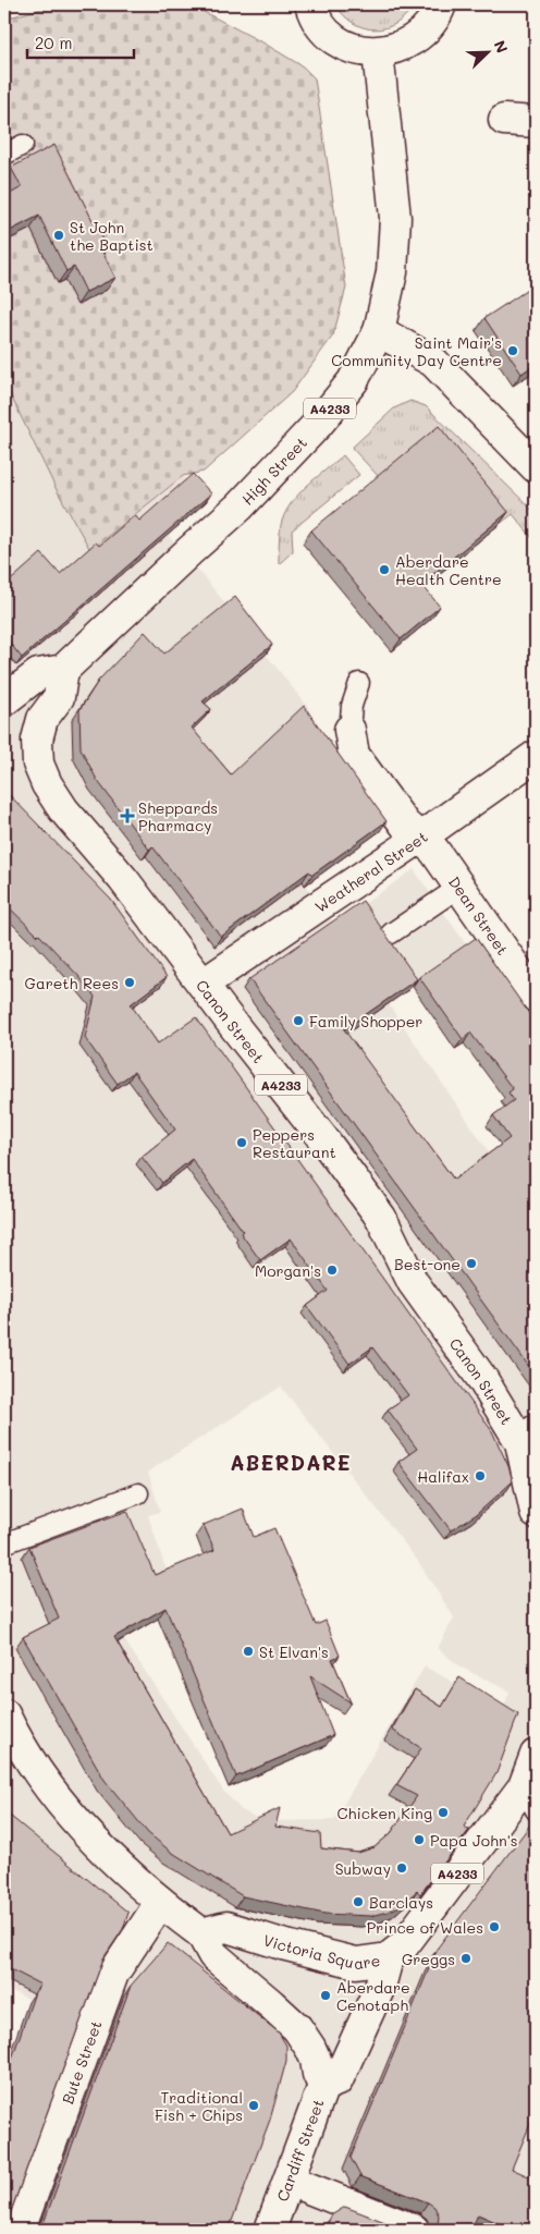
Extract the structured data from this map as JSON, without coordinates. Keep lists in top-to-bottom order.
{
  "streets": {
    "main road": [
      "A4233",
      "High Street",
      "Weatheral Street",
      "Dean Street",
      "Canon Street",
      "Victoria Square",
      "Bute Street",
      "Cardiff Street"
    ]
  },
  "crossings": [
    ["A4233", "Victoria Square"],
    ["High Street", "Canon Street"],
    ["Weatheral Street", "Dean Street"],
    ["Weatheral Street", "Canon Street"],
    ["Victoria Square", "Cardiff Street"]
  ],
  "districts": ["ABERDARE"],
  "places": {
    "other": [
      "St John the Baptist",
      "Saint Mair's Community Day Centre",
      "Aberdare Health Centre",
      "Gareth Rees",
      "Family Shopper",
      "Peppers Restaurant",
      "Best-one",
      "Morgan's",
      "Halifax",
      "St Elvan's",
      "Chicken King",
      "Papa John's",
      "Subway",
      "Barclays",
      "Prince of Wales",
      "Greggs",
      "Aberdare Cenotaph",
      "Traditional Fish + Chips"
    ],
    "health": ["Sheppards Pharmacy"]
  },
  "scale_bar": "20 m",
  "north": "top right"
}
